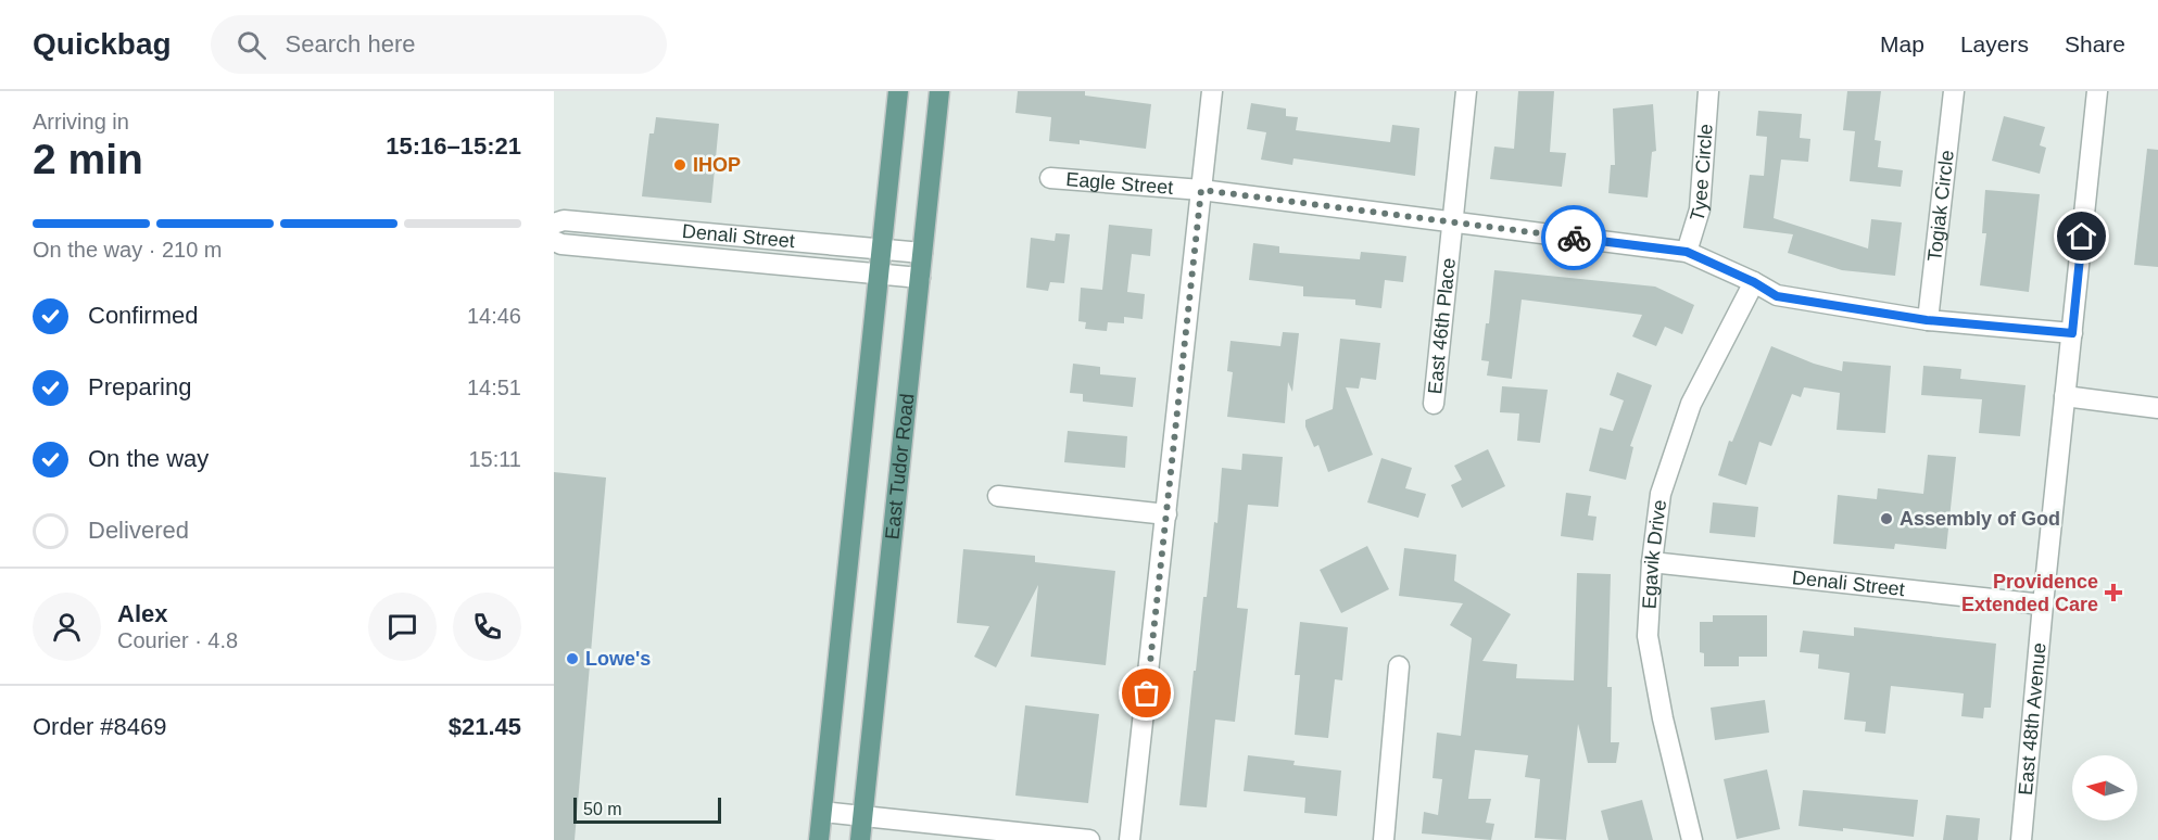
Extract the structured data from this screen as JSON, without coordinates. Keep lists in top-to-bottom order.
{
  "streets": {
    "main road": ["East Tudor Road"],
    "street": [
      "Tyee Circle",
      "Eagle Street",
      "Togiak Circle",
      "Denali Street",
      "East 46th Place",
      "Egavik Drive",
      "East 48th Avenue"
    ]
  },
  "crossings": [
    ["Tyee Circle", "Eagle Street"],
    ["Eagle Street", "Togiak Circle"],
    ["Eagle Street", "East 46th Place"],
    ["Eagle Street", "Egavik Drive"],
    ["Eagle Street", "East 48th Avenue"],
    ["Denali Street", "East Tudor Road"],
    ["Denali Street", "Egavik Drive"],
    ["Denali Street", "East 48th Avenue"]
  ],
  "places": {
    "other": ["IHOP", "Assembly of God", "Lowe's"],
    "health": ["Providence Extended Care"]
  },
  "scale_bar": "50 m",
  "north": "left",
  "page": {
    "header": "Quickbag",
    "search": "Search here",
    "nav": ["Map", "Layers", "Share"],
    "heading": ["2 min", "Arriving in", "15:16–15:21"],
    "panel": [
      "Alex",
      "Courier · 4.8",
      "Order #8469",
      "$21.45"
    ],
    "bar": "On the way · 210 m",
    "list": [
      ["Confirmed", "14:46"],
      ["Preparing", "14:51"],
      ["On the way", "15:11"],
      "Delivered"
    ],
    "scale": "50 m"
  }
}
